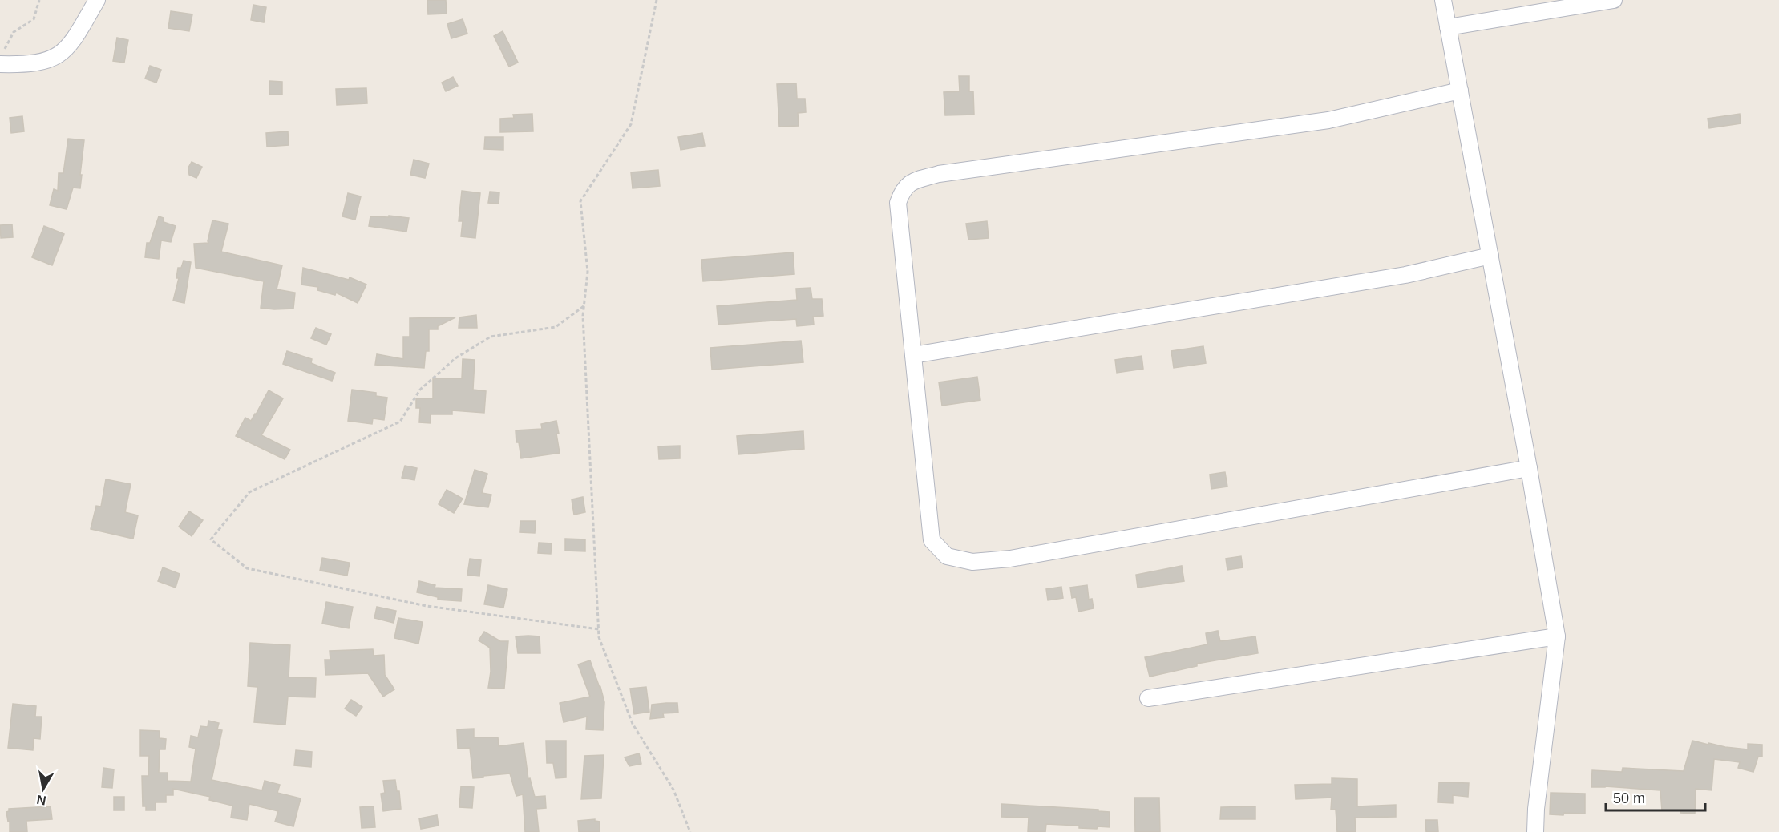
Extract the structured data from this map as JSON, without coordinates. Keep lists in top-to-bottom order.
{
  "scale_bar": "50 m",
  "north": "bottom"
}
